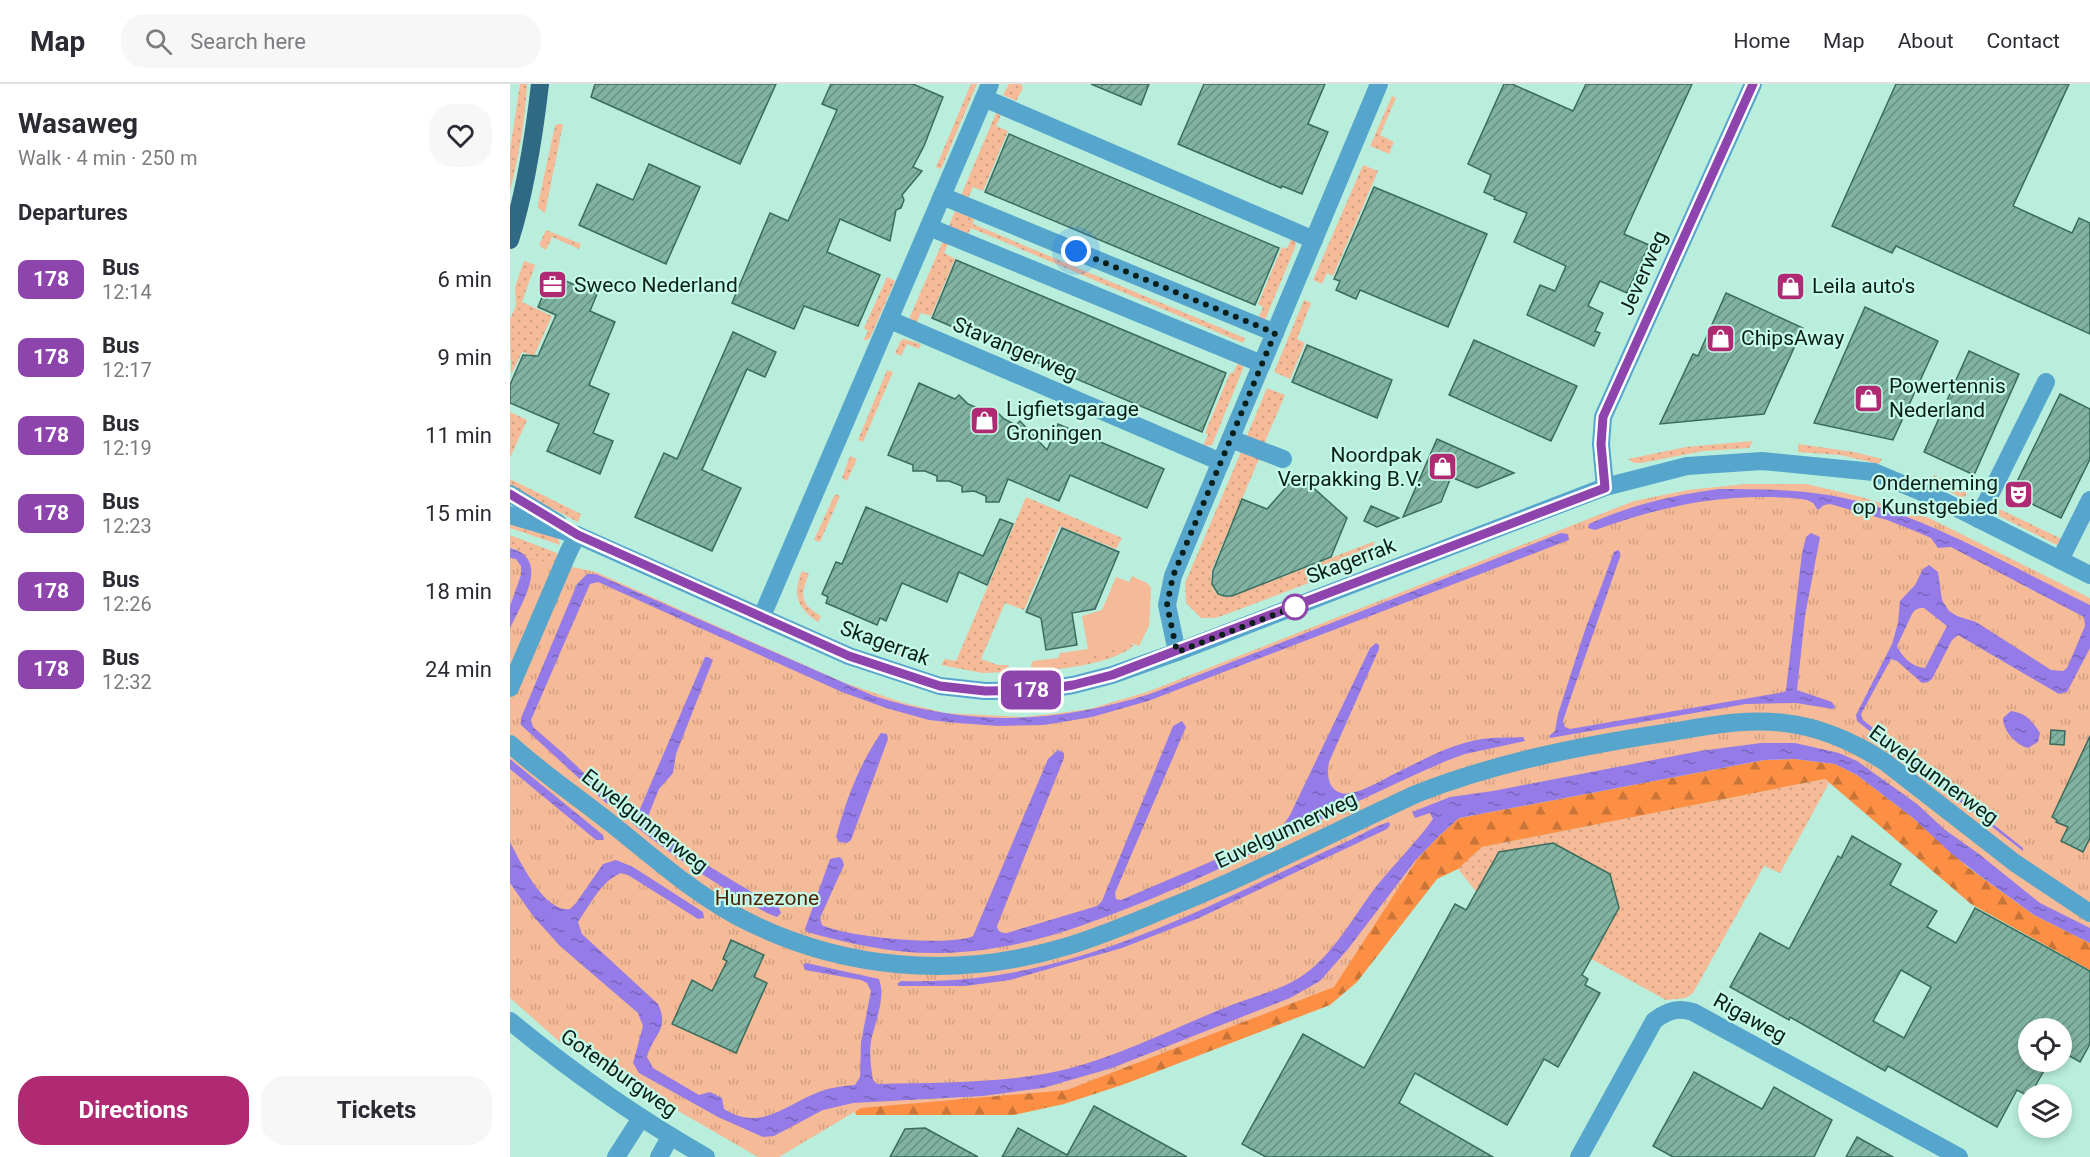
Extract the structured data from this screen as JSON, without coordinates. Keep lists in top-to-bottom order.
{
  "streets": {
    "street": [
      "Jeverweg",
      "Stavangerweg",
      "Skagerrak",
      "Euvelgunnerweg",
      "Rigaweg",
      "Gotenburgweg"
    ]
  },
  "crossings": [
    ["Jeverweg", "Skagerrak"]
  ],
  "parks": ["Hunzezone"],
  "places": {
    "office": ["Sweco Nederland"],
    "shop": [
      "Leila auto's",
      "ChipsAway",
      "Powertennis Nederland",
      "Ligfietsgarage Groningen",
      "Noordpak Verpakking B.V."
    ],
    "theatre": ["Onderneming op Kunstgebied"]
  },
  "lines": ["bus line 178"],
  "page": {
    "header": "Map",
    "search": "Search here",
    "nav": [
      "Home",
      "Map",
      "About",
      "Contact"
    ],
    "heading": [
      ["Wasaweg", "Walk · 4 min · 250 m"],
      "Departures"
    ],
    "on_map": "178",
    "list": [
      {
        "mark": "178",
        "name": "Bus",
        "note": "12:14",
        "value": "6 min"
      },
      {
        "mark": "178",
        "name": "Bus",
        "note": "12:17",
        "value": "9 min"
      },
      {
        "mark": "178",
        "name": "Bus",
        "note": "12:19",
        "value": "11 min"
      },
      {
        "mark": "178",
        "name": "Bus",
        "note": "12:23",
        "value": "15 min"
      },
      {
        "mark": "178",
        "name": "Bus",
        "note": "12:26",
        "value": "18 min"
      },
      {
        "mark": "178",
        "name": "Bus",
        "note": "12:32",
        "value": "24 min"
      }
    ],
    "buttons": ["Directions", "Tickets"]
  }
}
